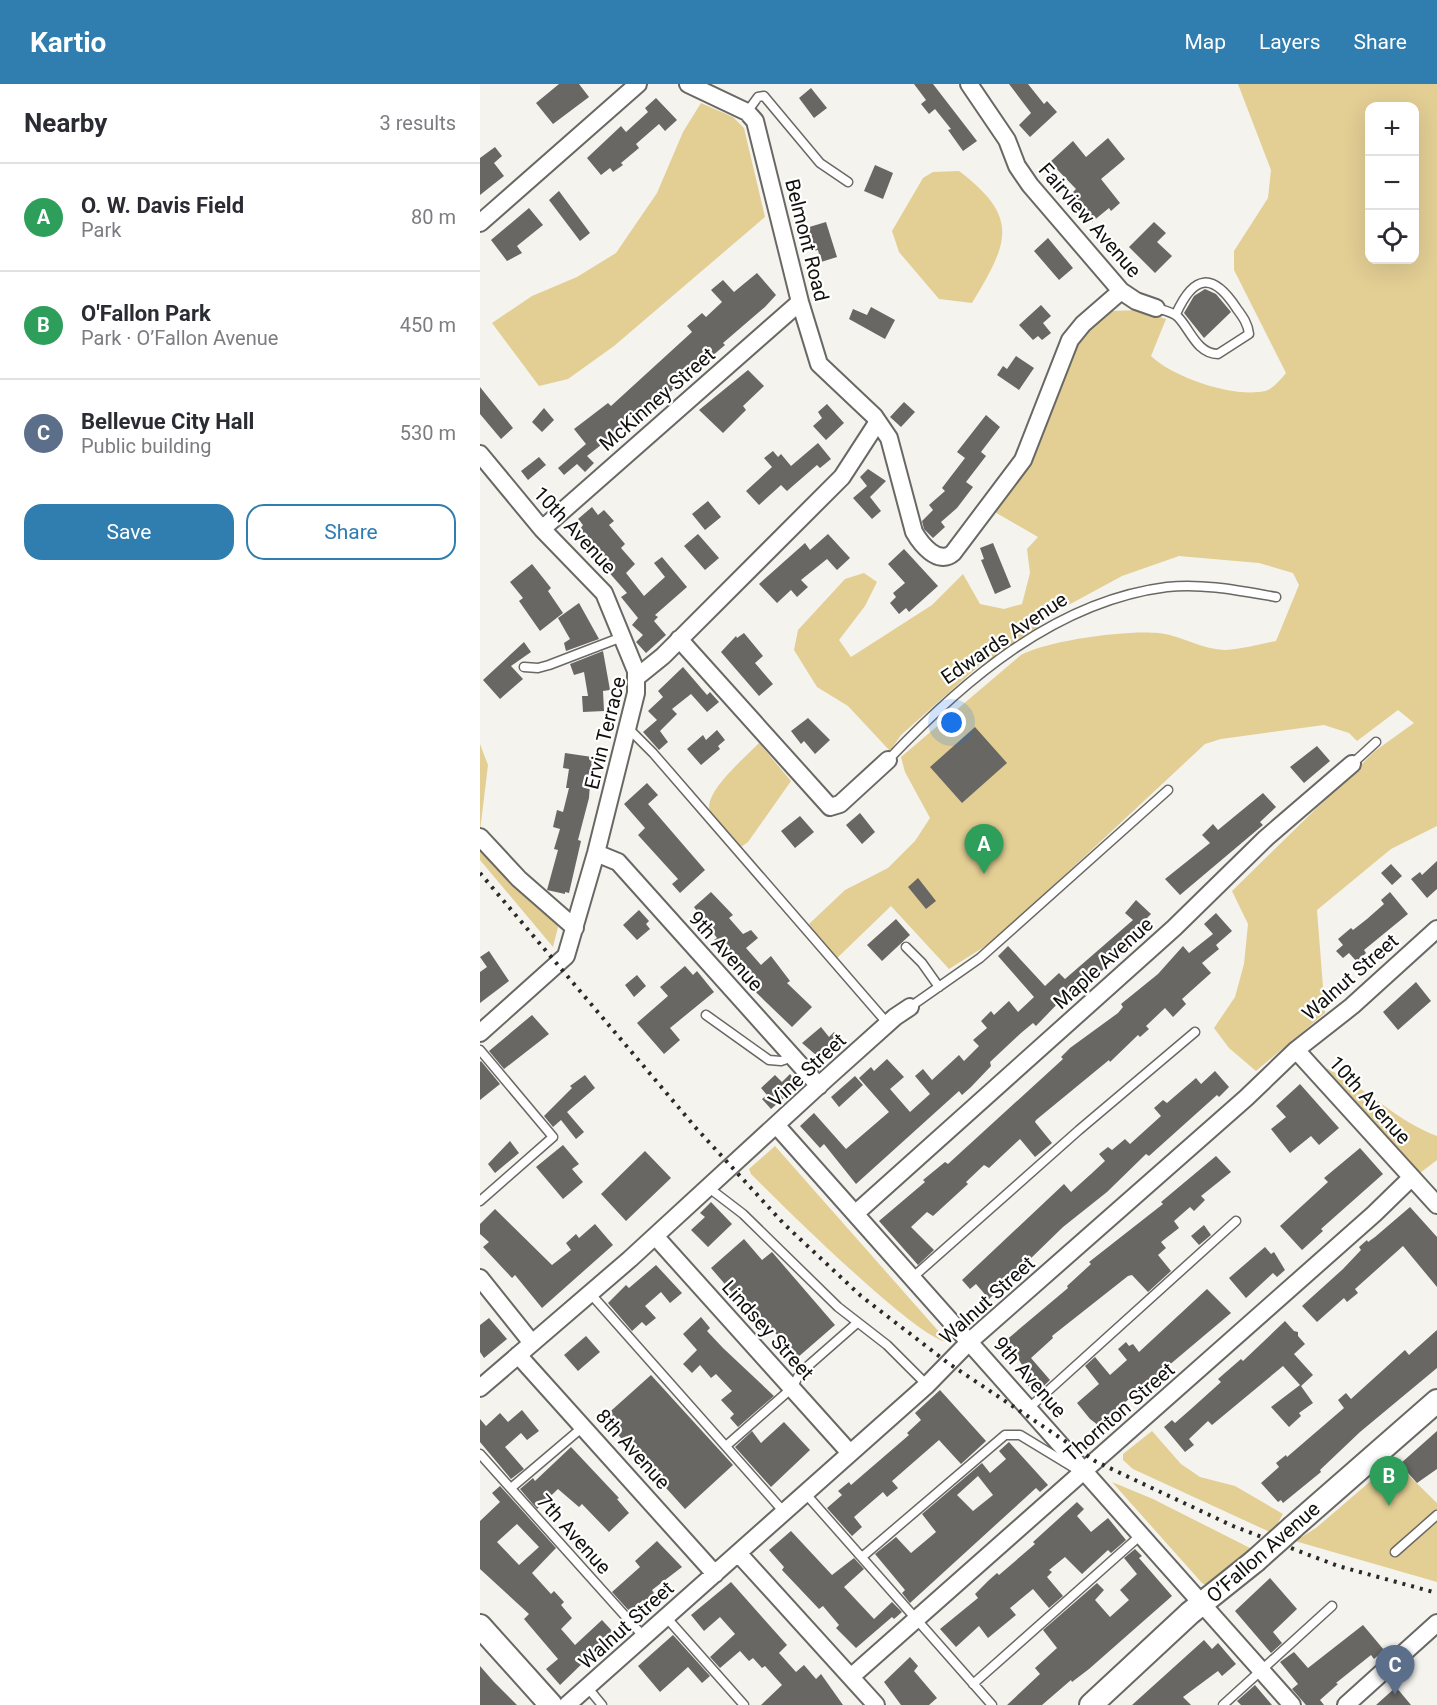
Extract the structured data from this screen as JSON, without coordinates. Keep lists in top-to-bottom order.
{
  "streets": {
    "street": [
      "Fairview Avenue",
      "Belmont Road",
      "McKinney Street",
      "10th Avenue",
      "Edwards Avenue",
      "Ervin Terrace",
      "9th Avenue",
      "Maple Avenue",
      "Walnut Street",
      "Vine Street",
      "Lindsey Street",
      "Thornton Street",
      "8th Avenue",
      "O’Fallon Avenue"
    ],
    "lane": ["7th Avenue"]
  },
  "crossings": [
    ["Fairview Avenue", "Belmont Road"],
    ["Belmont Road", "McKinney Street"],
    ["Belmont Road", "Ervin Terrace"],
    ["McKinney Street", "10th Avenue"],
    ["10th Avenue", "Ervin Terrace"],
    ["10th Avenue", "Walnut Street"],
    ["10th Avenue", "Thornton Street"],
    ["Edwards Avenue", "Ervin Terrace"],
    ["Ervin Terrace", "9th Avenue"],
    ["9th Avenue", "Maple Avenue"],
    ["9th Avenue", "Walnut Street"],
    ["9th Avenue", "Vine Street"],
    ["9th Avenue", "Thornton Street"],
    ["9th Avenue", "O’Fallon Avenue"],
    ["Walnut Street", "Lindsey Street"],
    ["Walnut Street", "8th Avenue"],
    ["Walnut Street", "7th Avenue"],
    ["Vine Street", "Lindsey Street"],
    ["Vine Street", "8th Avenue"]
  ],
  "page": {
    "header": "Kartio",
    "nav": ["Map", "Layers", "Share"],
    "heading": ["Nearby", "3 results"],
    "map_buttons": ["+", "−"],
    "list": [
      {
        "mark": "A",
        "name": "O. W. Davis Field",
        "note": "Park",
        "value": "80 m"
      },
      {
        "mark": "B",
        "name": "O'Fallon Park",
        "note": "Park · O’Fallon Avenue",
        "value": "450 m"
      },
      {
        "mark": "C",
        "name": "Bellevue City Hall",
        "note": "Public building",
        "value": "530 m"
      }
    ],
    "buttons": ["Save", "Share"],
    "pins": ["A", "B", "C"]
  }
}
